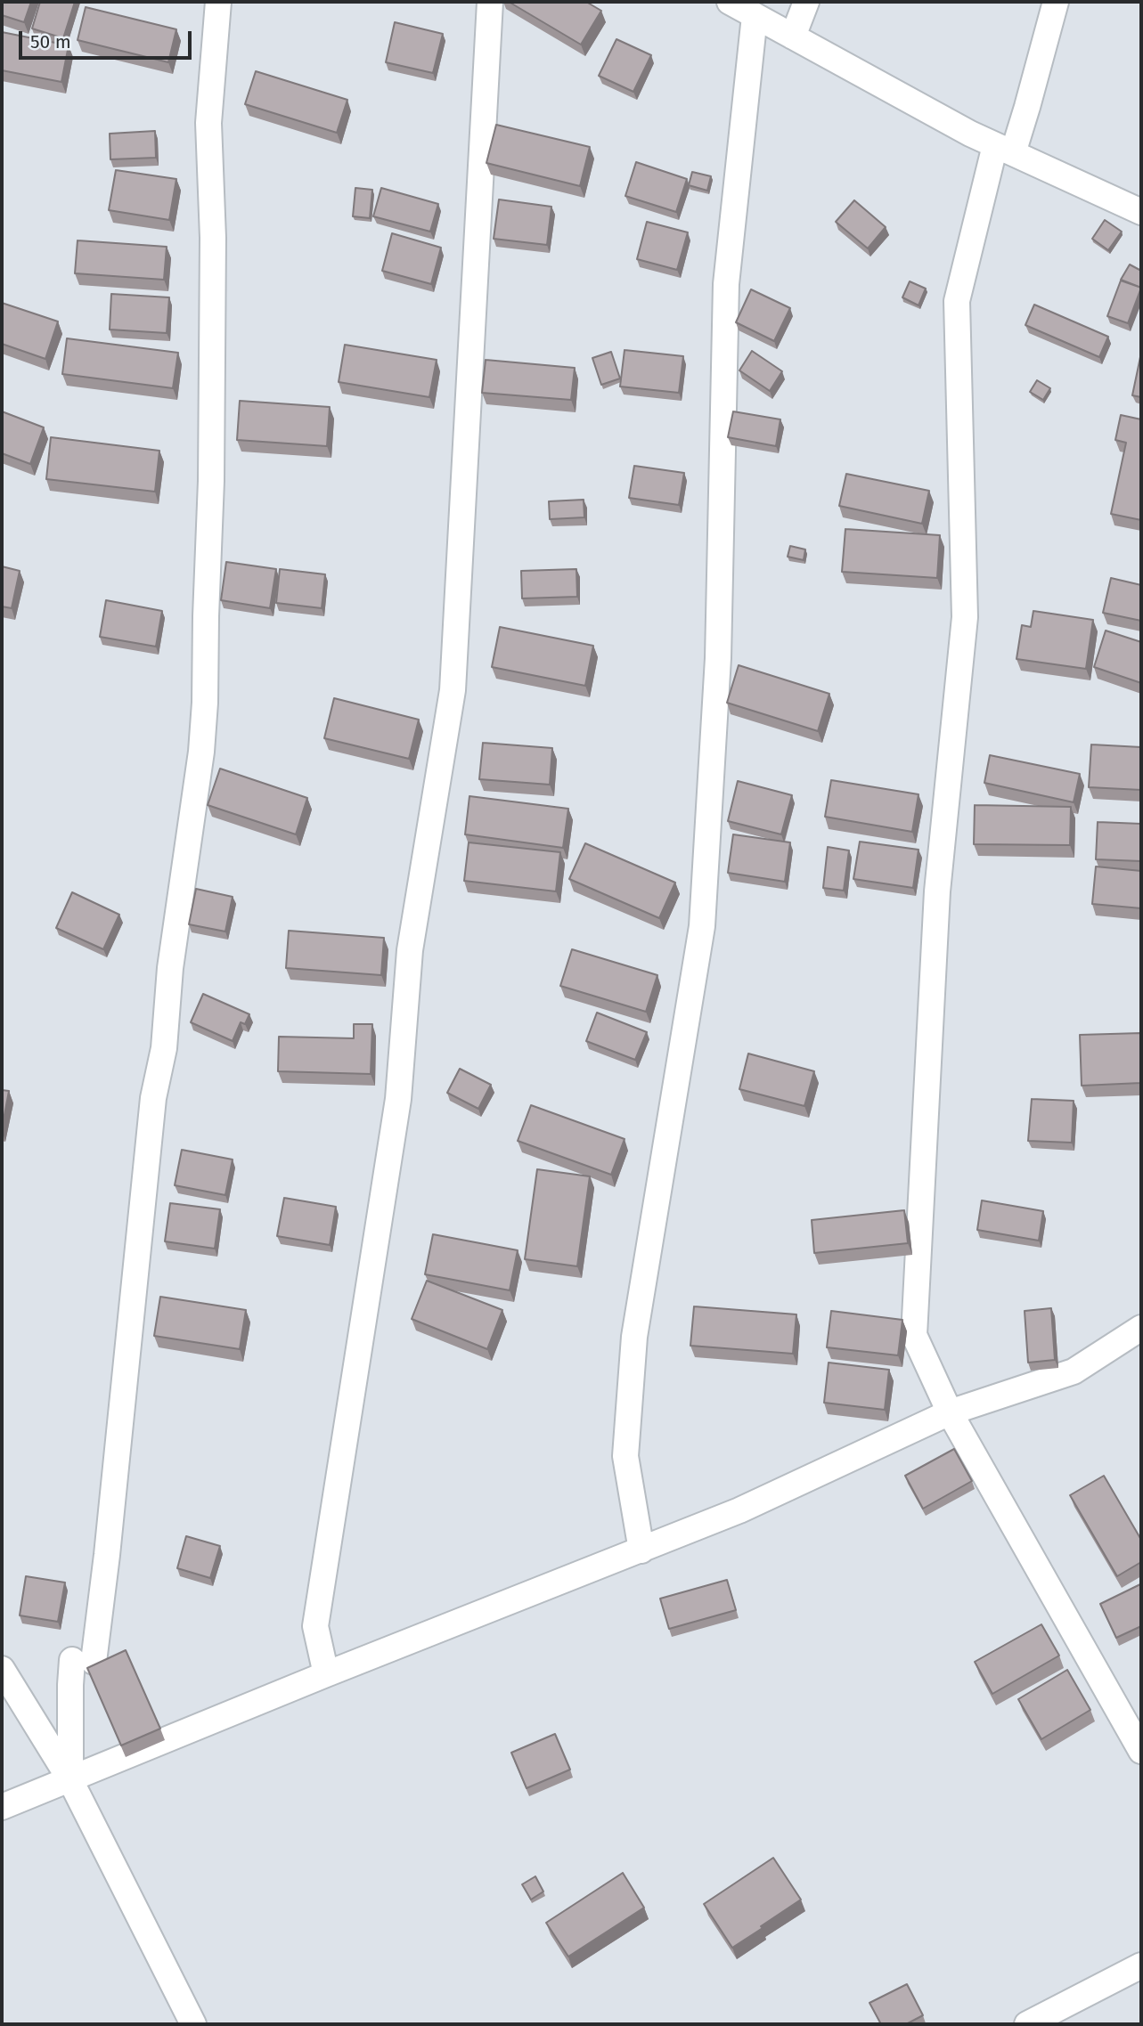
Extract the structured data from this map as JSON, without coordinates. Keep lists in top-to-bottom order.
{
  "scale_bar": "50 m"
}
